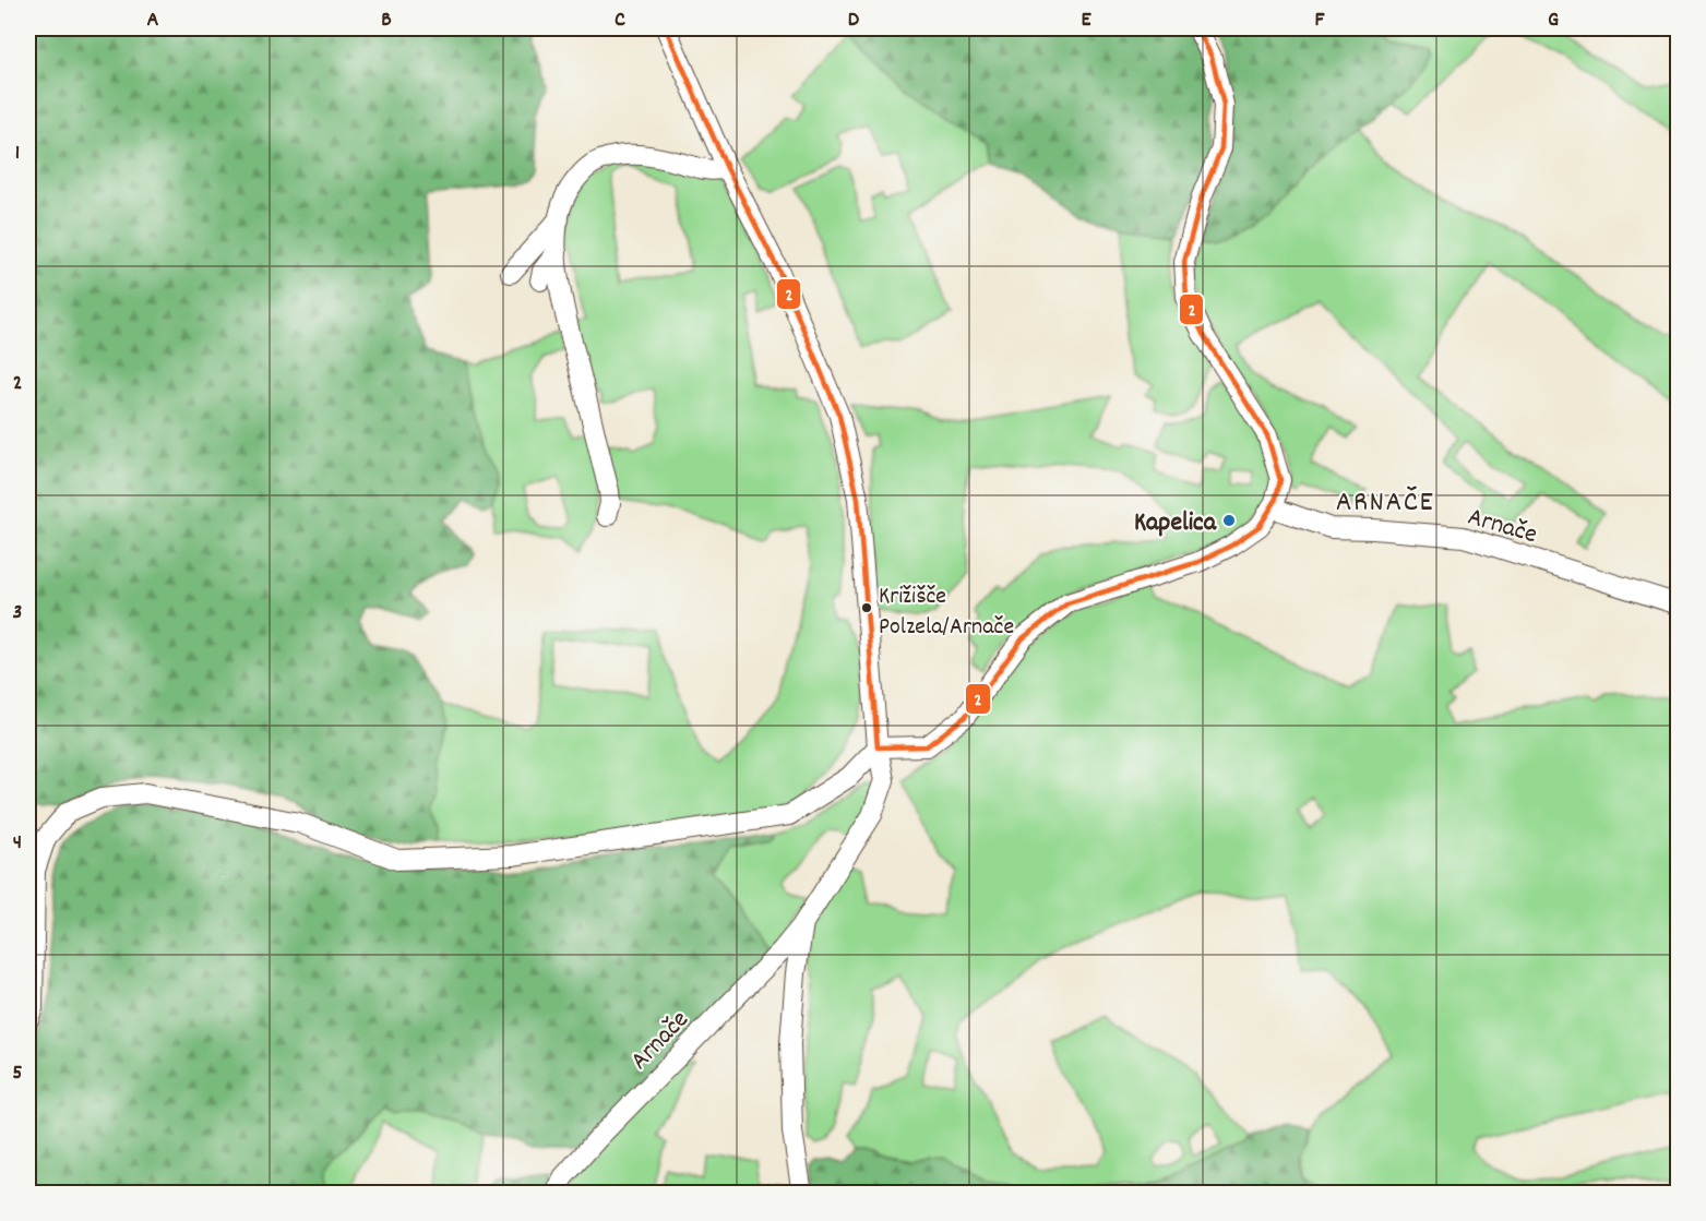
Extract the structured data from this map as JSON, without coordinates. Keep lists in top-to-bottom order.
{
  "streets": {
    "street": ["Arnače"]
  },
  "districts": ["ARNAČE"],
  "places": ["Kapelica", "Križišče Polzela/Arnače"],
  "lines": ["transit line 2"],
  "grid": {
    "columns": [
      "A",
      "B",
      "C",
      "D",
      "E",
      "F",
      "G"
    ],
    "rows": [
      "1",
      "2",
      "3",
      "4",
      "5"
    ]
  }
}
